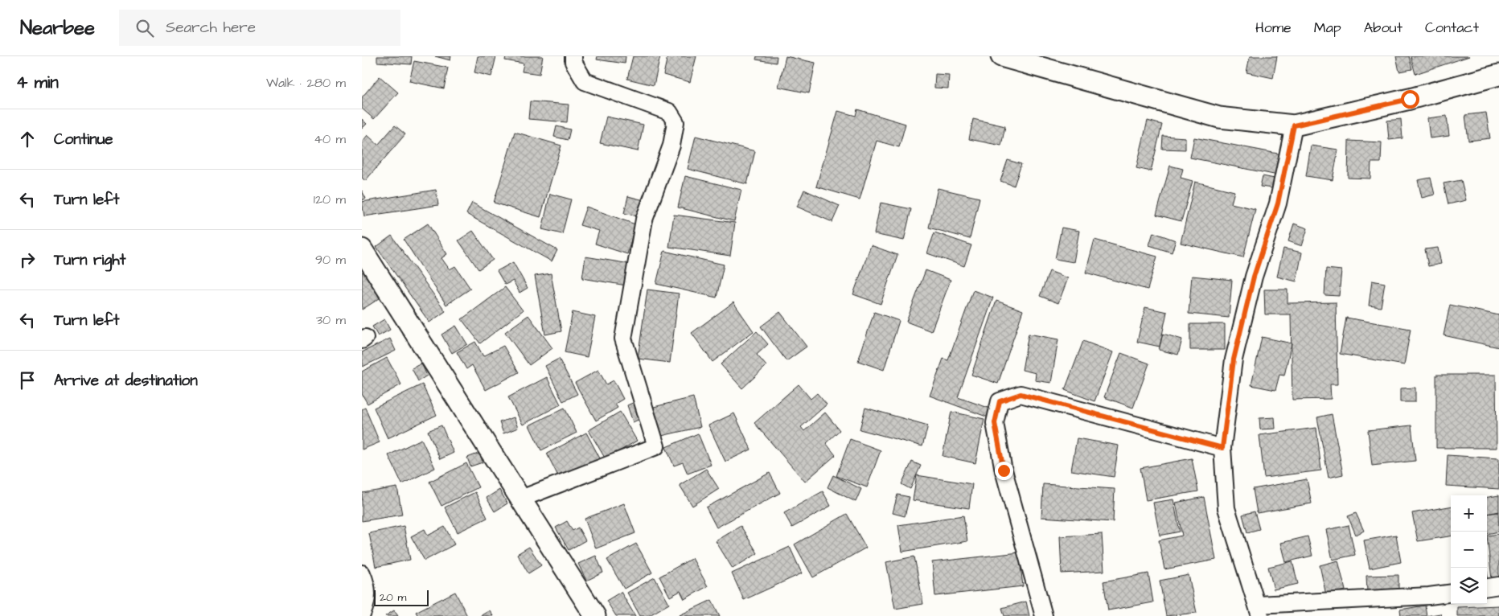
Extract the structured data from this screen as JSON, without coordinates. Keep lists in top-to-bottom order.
{
  "scale_bar": "20 m",
  "page": {
    "header": "Nearbee",
    "search": "Search here",
    "nav": [
      "Home",
      "Map",
      "About",
      "Contact"
    ],
    "heading": ["4 min", "Walk · 280 m"],
    "list": [
      ["Continue", "40 m"],
      ["Turn left", "120 m"],
      ["Turn right", "90 m"],
      ["Turn left", "30 m"],
      "Arrive at destination"
    ],
    "map_buttons": ["+", "−"],
    "scale": "20 m"
  }
}
